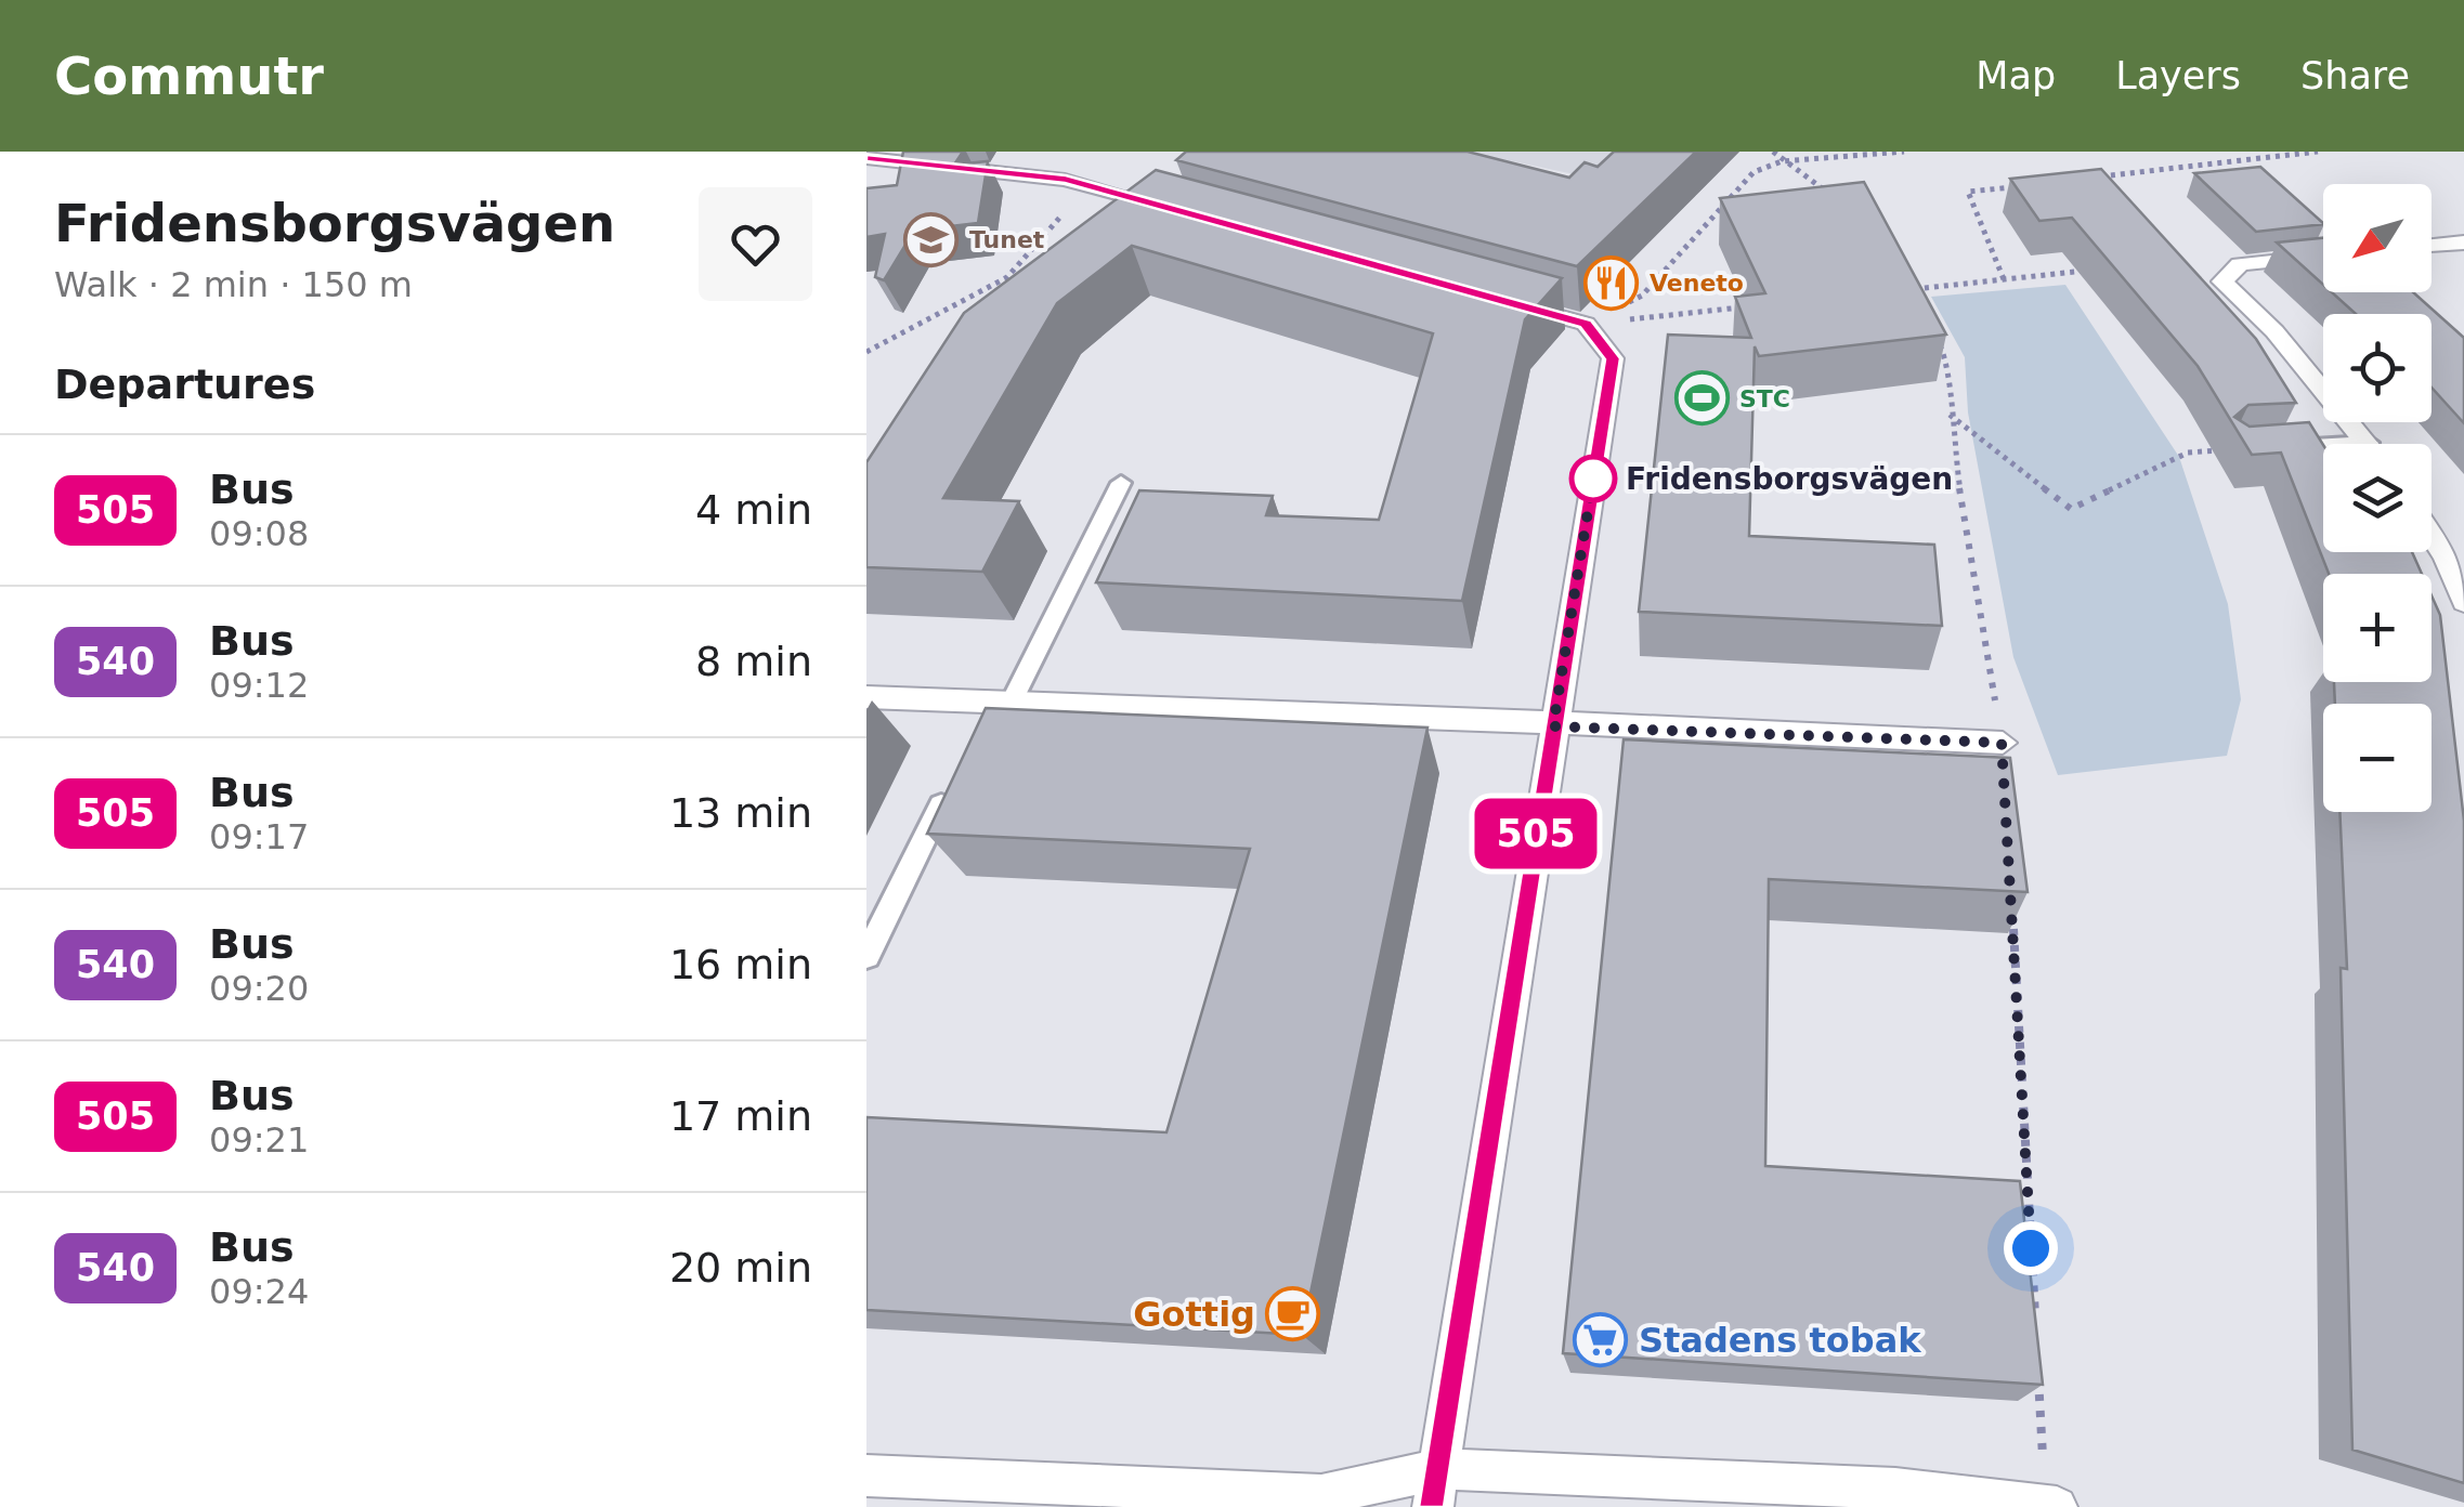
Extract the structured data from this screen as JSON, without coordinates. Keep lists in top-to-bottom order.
{
  "places": {
    "school or university": ["Tunet"],
    "restaurant": ["Veneto"],
    "sports": ["STC"],
    "other": ["Fridensborgsvägen"],
    "cafe": ["Gottig"],
    "supermarket": ["Stadens tobak"]
  },
  "lines": ["bus line 505"],
  "north": "bottom left",
  "page": {
    "header": "Commutr",
    "nav": ["Map", "Layers", "Share"],
    "heading": [
      ["Fridensborgsvägen", "Walk · 2 min · 150 m"],
      "Departures"
    ],
    "on_map": "505",
    "map_buttons": ["+", "−"],
    "list": [
      {
        "mark": "505",
        "name": "Bus",
        "note": "09:08",
        "value": "4 min"
      },
      {
        "mark": "540",
        "name": "Bus",
        "note": "09:12",
        "value": "8 min"
      },
      {
        "mark": "505",
        "name": "Bus",
        "note": "09:17",
        "value": "13 min"
      },
      {
        "mark": "540",
        "name": "Bus",
        "note": "09:20",
        "value": "16 min"
      },
      {
        "mark": "505",
        "name": "Bus",
        "note": "09:21",
        "value": "17 min"
      },
      {
        "mark": "540",
        "name": "Bus",
        "note": "09:24",
        "value": "20 min"
      }
    ]
  }
}
